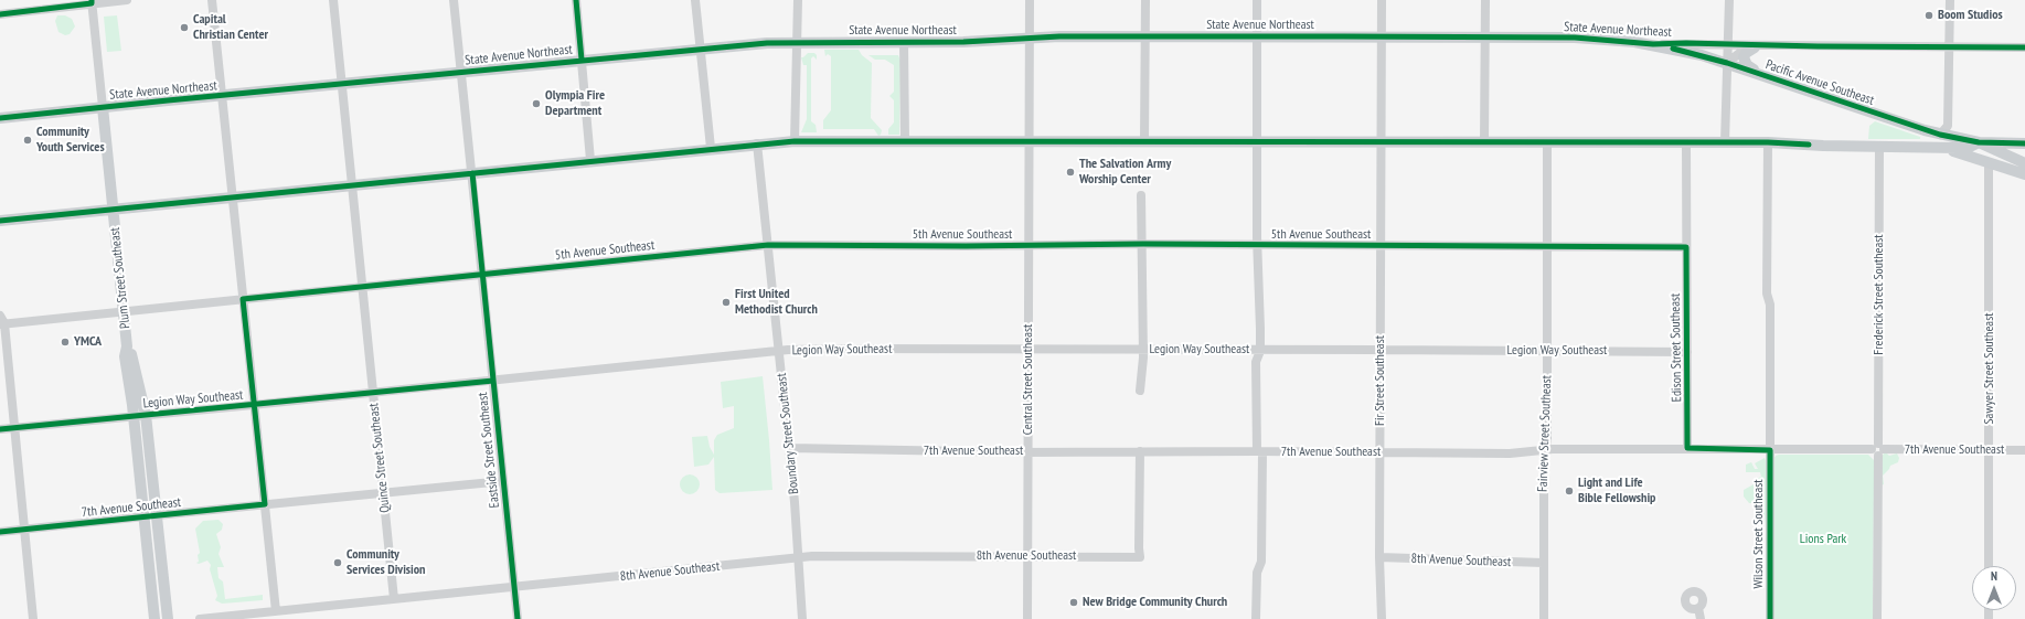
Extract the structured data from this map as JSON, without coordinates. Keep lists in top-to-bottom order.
{
  "streets": {
    "main road": ["State Avenue Northeast", "Pacific Avenue Southeast", "Plum Street Southeast"],
    "street": [
      "5th Avenue Southeast",
      "Frederick Street Southeast",
      "Edison Street Southeast",
      "Legion Way Southeast",
      "Sawyer Street Southeast",
      "Central Street Southeast",
      "Fir Street Southeast",
      "Boundary Street Southeast",
      "Fairview Street Southeast",
      "Eastside Street Southeast",
      "7th Avenue Southeast",
      "Quince Street Southeast",
      "Wilson Street Southeast",
      "8th Avenue Southeast"
    ]
  },
  "crossings": [
    ["State Avenue Northeast", "Pacific Avenue Southeast"],
    ["State Avenue Northeast", "Plum Street Southeast"],
    ["State Avenue Northeast", "Central Street Southeast"],
    ["State Avenue Northeast", "Fir Street Southeast"],
    ["State Avenue Northeast", "Eastside Street Southeast"],
    ["State Avenue Northeast", "Quince Street Southeast"],
    ["5th Avenue Southeast", "Plum Street Southeast"],
    ["5th Avenue Southeast", "Edison Street Southeast"],
    ["5th Avenue Southeast", "Central Street Southeast"],
    ["5th Avenue Southeast", "Fir Street Southeast"],
    ["5th Avenue Southeast", "Boundary Street Southeast"],
    ["5th Avenue Southeast", "Fairview Street Southeast"],
    ["5th Avenue Southeast", "Eastside Street Southeast"],
    ["5th Avenue Southeast", "Quince Street Southeast"],
    ["Plum Street Southeast", "Legion Way Southeast"],
    ["Plum Street Southeast", "7th Avenue Southeast"],
    ["Frederick Street Southeast", "7th Avenue Southeast"],
    ["Edison Street Southeast", "Legion Way Southeast"],
    ["Edison Street Southeast", "7th Avenue Southeast"],
    ["Legion Way Southeast", "Central Street Southeast"],
    ["Legion Way Southeast", "Fir Street Southeast"],
    ["Legion Way Southeast", "Boundary Street Southeast"],
    ["Legion Way Southeast", "Fairview Street Southeast"],
    ["Legion Way Southeast", "Eastside Street Southeast"],
    ["Legion Way Southeast", "Quince Street Southeast"],
    ["Sawyer Street Southeast", "7th Avenue Southeast"],
    ["Central Street Southeast", "7th Avenue Southeast"],
    ["Central Street Southeast", "8th Avenue Southeast"],
    ["Fir Street Southeast", "7th Avenue Southeast"],
    ["Fir Street Southeast", "8th Avenue Southeast"],
    ["Boundary Street Southeast", "7th Avenue Southeast"],
    ["Boundary Street Southeast", "8th Avenue Southeast"],
    ["Fairview Street Southeast", "7th Avenue Southeast"],
    ["Fairview Street Southeast", "8th Avenue Southeast"],
    ["Eastside Street Southeast", "7th Avenue Southeast"],
    ["Eastside Street Southeast", "8th Avenue Southeast"],
    ["7th Avenue Southeast", "Quince Street Southeast"],
    ["7th Avenue Southeast", "Wilson Street Southeast"],
    ["7th Avenue Southeast", "8th Avenue Southeast"],
    ["Quince Street Southeast", "8th Avenue Southeast"]
  ],
  "parks": ["Lions Park"],
  "places": [
    "Boom Studios",
    "Capital Christian Center",
    "Olympia Fire Department",
    "Community Youth Services",
    "The Salvation Army Worship Center",
    "First United Methodist Church",
    "YMCA",
    "Light and Life Bible Fellowship",
    "Community Services Division",
    "New Bridge Community Church"
  ],
  "north": "top"
}
